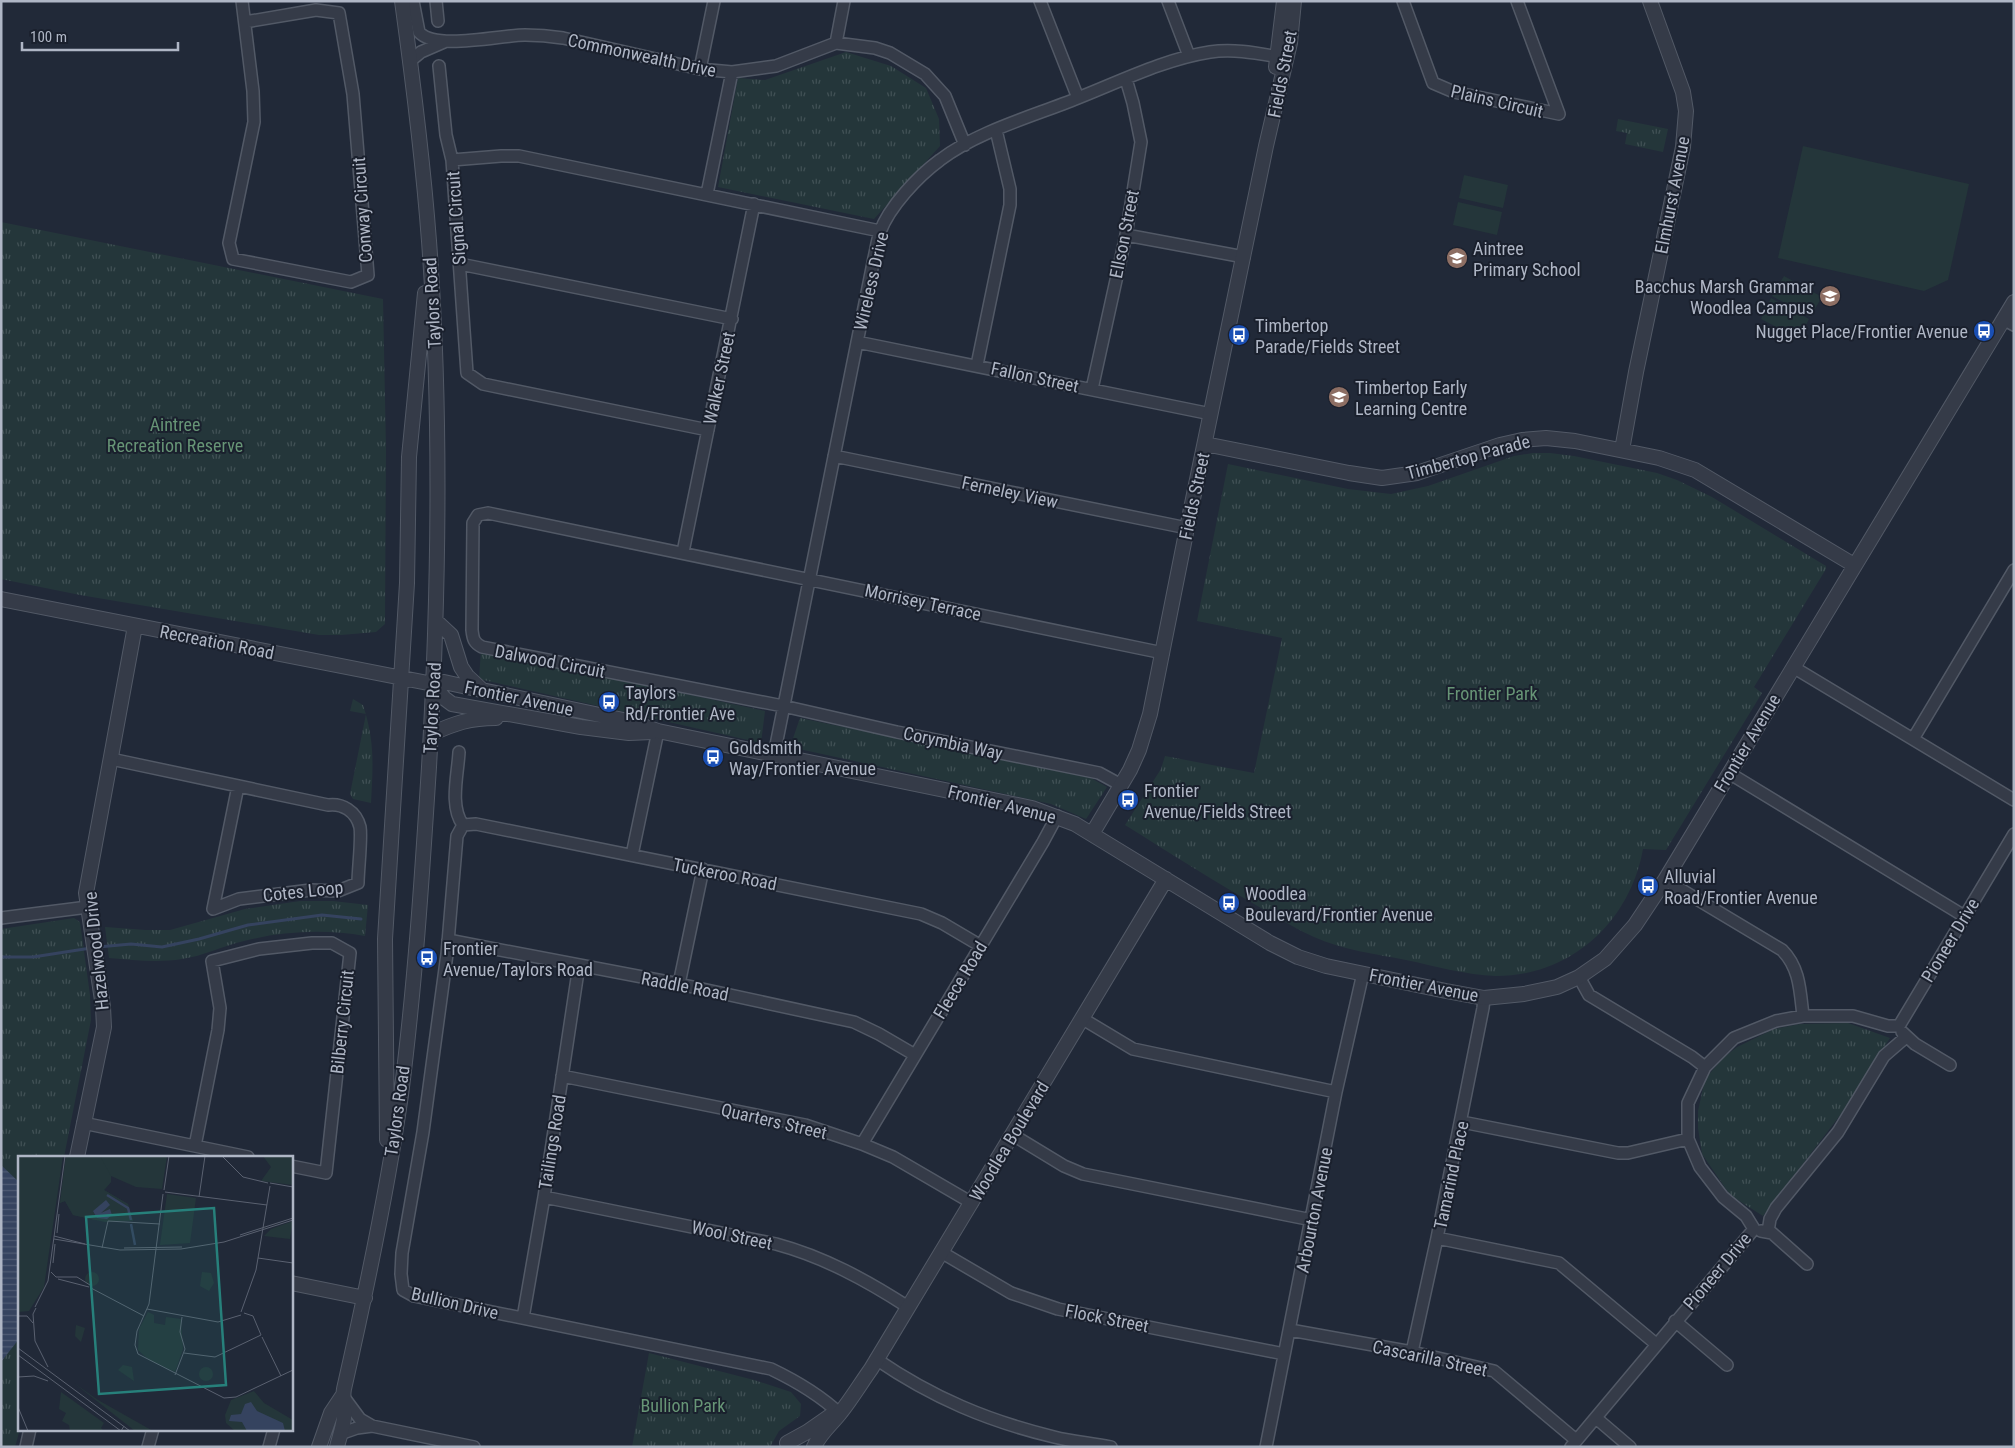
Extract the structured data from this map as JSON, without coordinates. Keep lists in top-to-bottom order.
{
  "streets": {
    "street": [
      "Commonwealth Drive",
      "Fields Street",
      "Plains Circuit",
      "Elmhurst Avenue",
      "Conway Circuit",
      "Signal Circuit",
      "Ellson Street",
      "Wireless Drive",
      "Taylors Road",
      "Fallon Street",
      "Walker Street",
      "Timbertop Parade",
      "Ferneley View",
      "Morrisey Terrace",
      "Recreation Road",
      "Dalwood Circuit",
      "Frontier Avenue",
      "Corymbia Way",
      "Tuckeroo Road",
      "Cotes Loop",
      "Pioneer Drive",
      "Hazelwood Drive",
      "Fleece Road",
      "Raddle Road",
      "Bilberry Circuit",
      "Quarters Street",
      "Woodlea Boulevard",
      "Tailings Road",
      "Tamarind Place",
      "Arbourton Avenue",
      "Wool Street",
      "Bullion Drive",
      "Flock Street",
      "Cascarilla Street"
    ]
  },
  "crossings": [
    ["Commonwealth Drive", "Taylors Road"],
    ["Fields Street", "Wireless Drive"],
    ["Fields Street", "Fallon Street"],
    ["Fields Street", "Timbertop Parade"],
    ["Fields Street", "Ferneley View"],
    ["Fields Street", "Morrisey Terrace"],
    ["Fields Street", "Frontier Avenue"],
    ["Fields Street", "Corymbia Way"],
    ["Elmhurst Avenue", "Timbertop Parade"],
    ["Signal Circuit", "Wireless Drive"],
    ["Signal Circuit", "Walker Street"],
    ["Ellson Street", "Wireless Drive"],
    ["Ellson Street", "Fallon Street"],
    ["Wireless Drive", "Fallon Street"],
    ["Wireless Drive", "Ferneley View"],
    ["Wireless Drive", "Morrisey Terrace"],
    ["Wireless Drive", "Dalwood Circuit"],
    ["Wireless Drive", "Frontier Avenue"],
    ["Wireless Drive", "Corymbia Way"],
    ["Taylors Road", "Recreation Road"],
    ["Taylors Road", "Frontier Avenue"],
    ["Walker Street", "Morrisey Terrace"],
    ["Walker Street", "Dalwood Circuit"],
    ["Timbertop Parade", "Frontier Avenue"],
    ["Morrisey Terrace", "Dalwood Circuit"],
    ["Recreation Road", "Frontier Avenue"],
    ["Recreation Road", "Hazelwood Drive"],
    ["Dalwood Circuit", "Corymbia Way"],
    ["Frontier Avenue", "Fleece Road"],
    ["Frontier Avenue", "Woodlea Boulevard"],
    ["Frontier Avenue", "Tamarind Place"],
    ["Frontier Avenue", "Arbourton Avenue"],
    ["Tuckeroo Road", "Fleece Road"],
    ["Tuckeroo Road", "Bullion Drive"],
    ["Cotes Loop", "Hazelwood Drive"],
    ["Pioneer Drive", "Cascarilla Street"],
    ["Fleece Road", "Raddle Road"],
    ["Fleece Road", "Quarters Street"],
    ["Raddle Road", "Tailings Road"],
    ["Raddle Road", "Bullion Drive"],
    ["Quarters Street", "Woodlea Boulevard"],
    ["Quarters Street", "Tailings Road"],
    ["Woodlea Boulevard", "Wool Street"],
    ["Woodlea Boulevard", "Bullion Drive"],
    ["Woodlea Boulevard", "Flock Street"],
    ["Tailings Road", "Wool Street"],
    ["Tailings Road", "Bullion Drive"],
    ["Tamarind Place", "Cascarilla Street"],
    ["Arbourton Avenue", "Flock Street"],
    ["Arbourton Avenue", "Cascarilla Street"]
  ],
  "parks": ["Aintree Recreation Reserve", "Frontier Park", "Bullion Park"],
  "places": {
    "school or university": ["Aintree Primary School", "Bacchus Marsh Grammar Woodlea Campus", "Timbertop Early Learning Centre"],
    "bus stop": [
      "Nugget Place/Frontier Avenue",
      "Timbertop Parade/Fields Street",
      "Taylors Rd/Frontier Ave",
      "Goldsmith Way/Frontier Avenue",
      "Frontier Avenue/Fields Street",
      "Alluvial Road/Frontier Avenue",
      "Woodlea Boulevard/Frontier Avenue",
      "Frontier Avenue/Taylors Road"
    ]
  },
  "scale_bar": "100 m"
}
